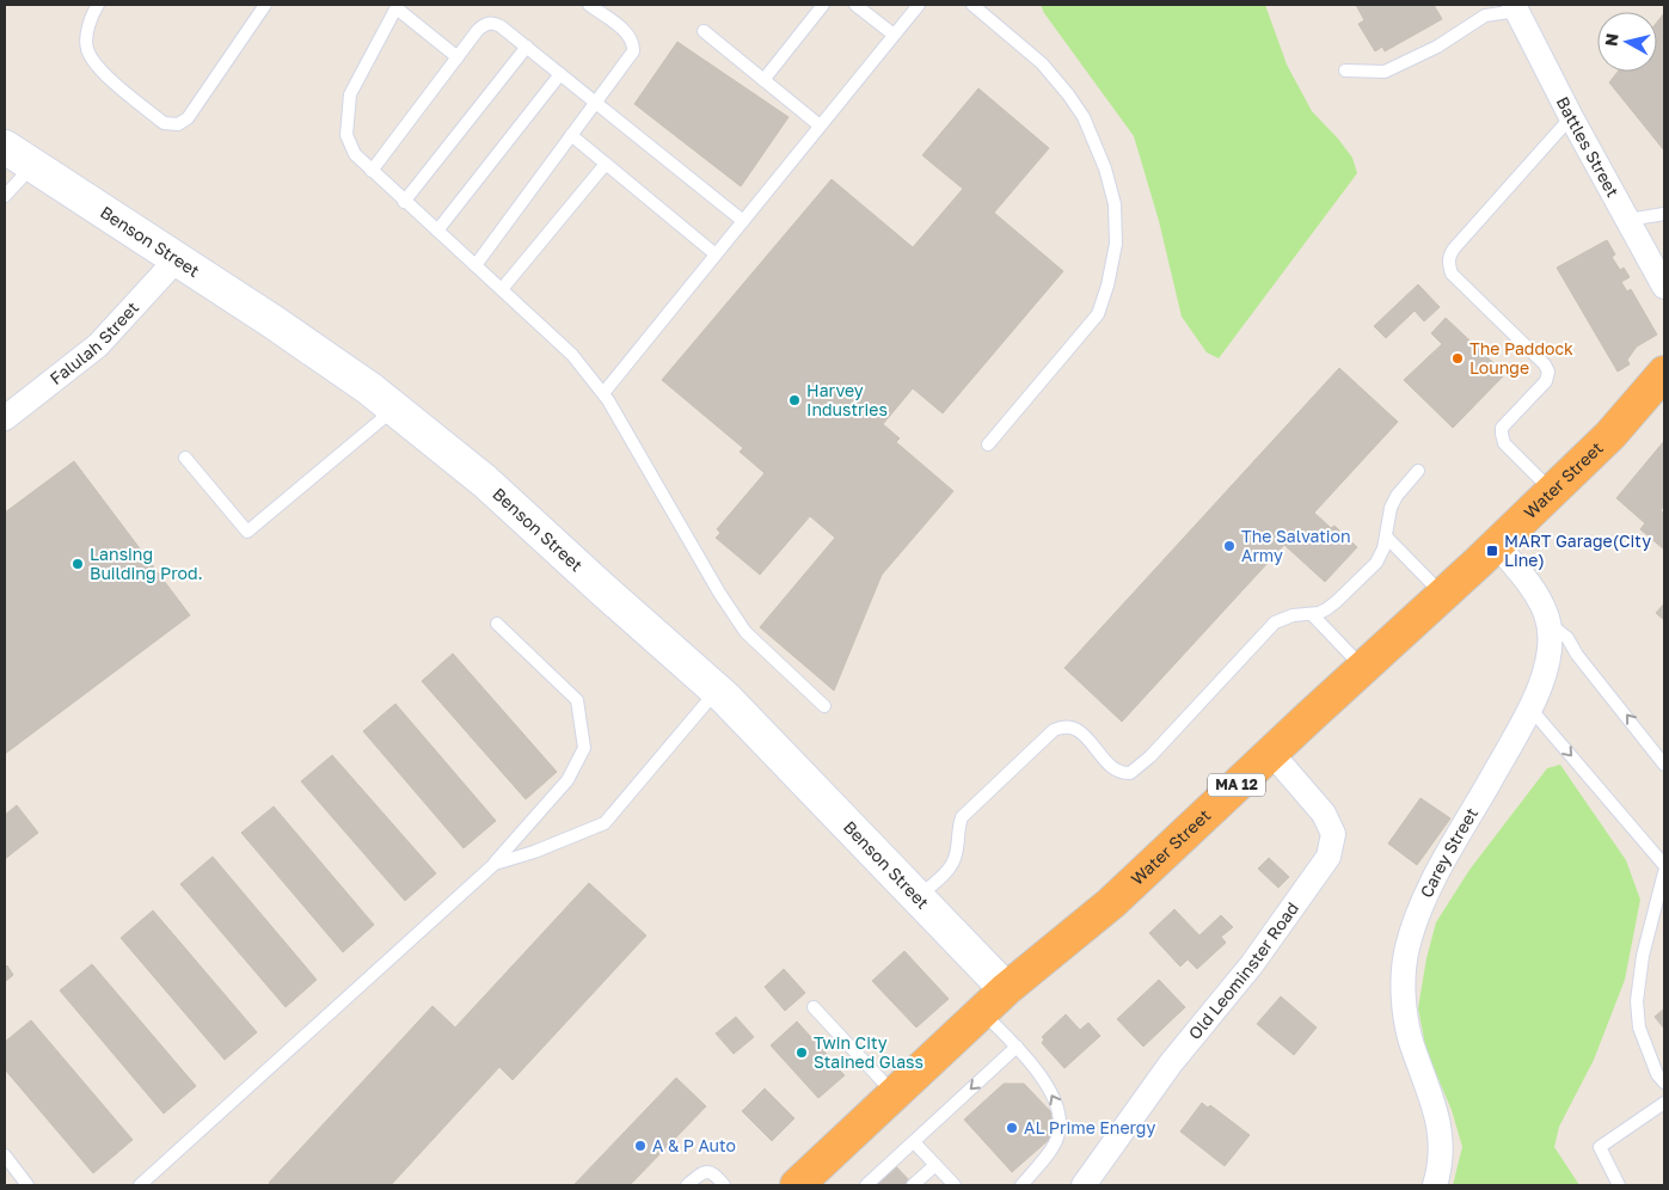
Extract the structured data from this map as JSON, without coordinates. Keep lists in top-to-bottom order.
{
  "streets": {
    "highway": ["Water Street", "MA 12"],
    "main road": ["Benson Street"],
    "street": [
      "Battles Street",
      "Falulah Street",
      "Carey Street",
      "Old Leominster Road"
    ]
  },
  "crossings": [
    ["Benson Street", "Falulah Street"],
    ["Benson Street", "Water Street"],
    ["Water Street", "Carey Street"],
    ["Water Street", "Old Leominster Road"]
  ],
  "places": {
    "other": [
      "The Paddock Lounge",
      "Harvey Industries",
      "The Salvation Army",
      "Lansing Building Prod.",
      "Twin City Stained Glass",
      "AL Prime Energy",
      "A & P Auto"
    ],
    "transit": ["MART Garage(City Line)"]
  },
  "north": "left"
}
